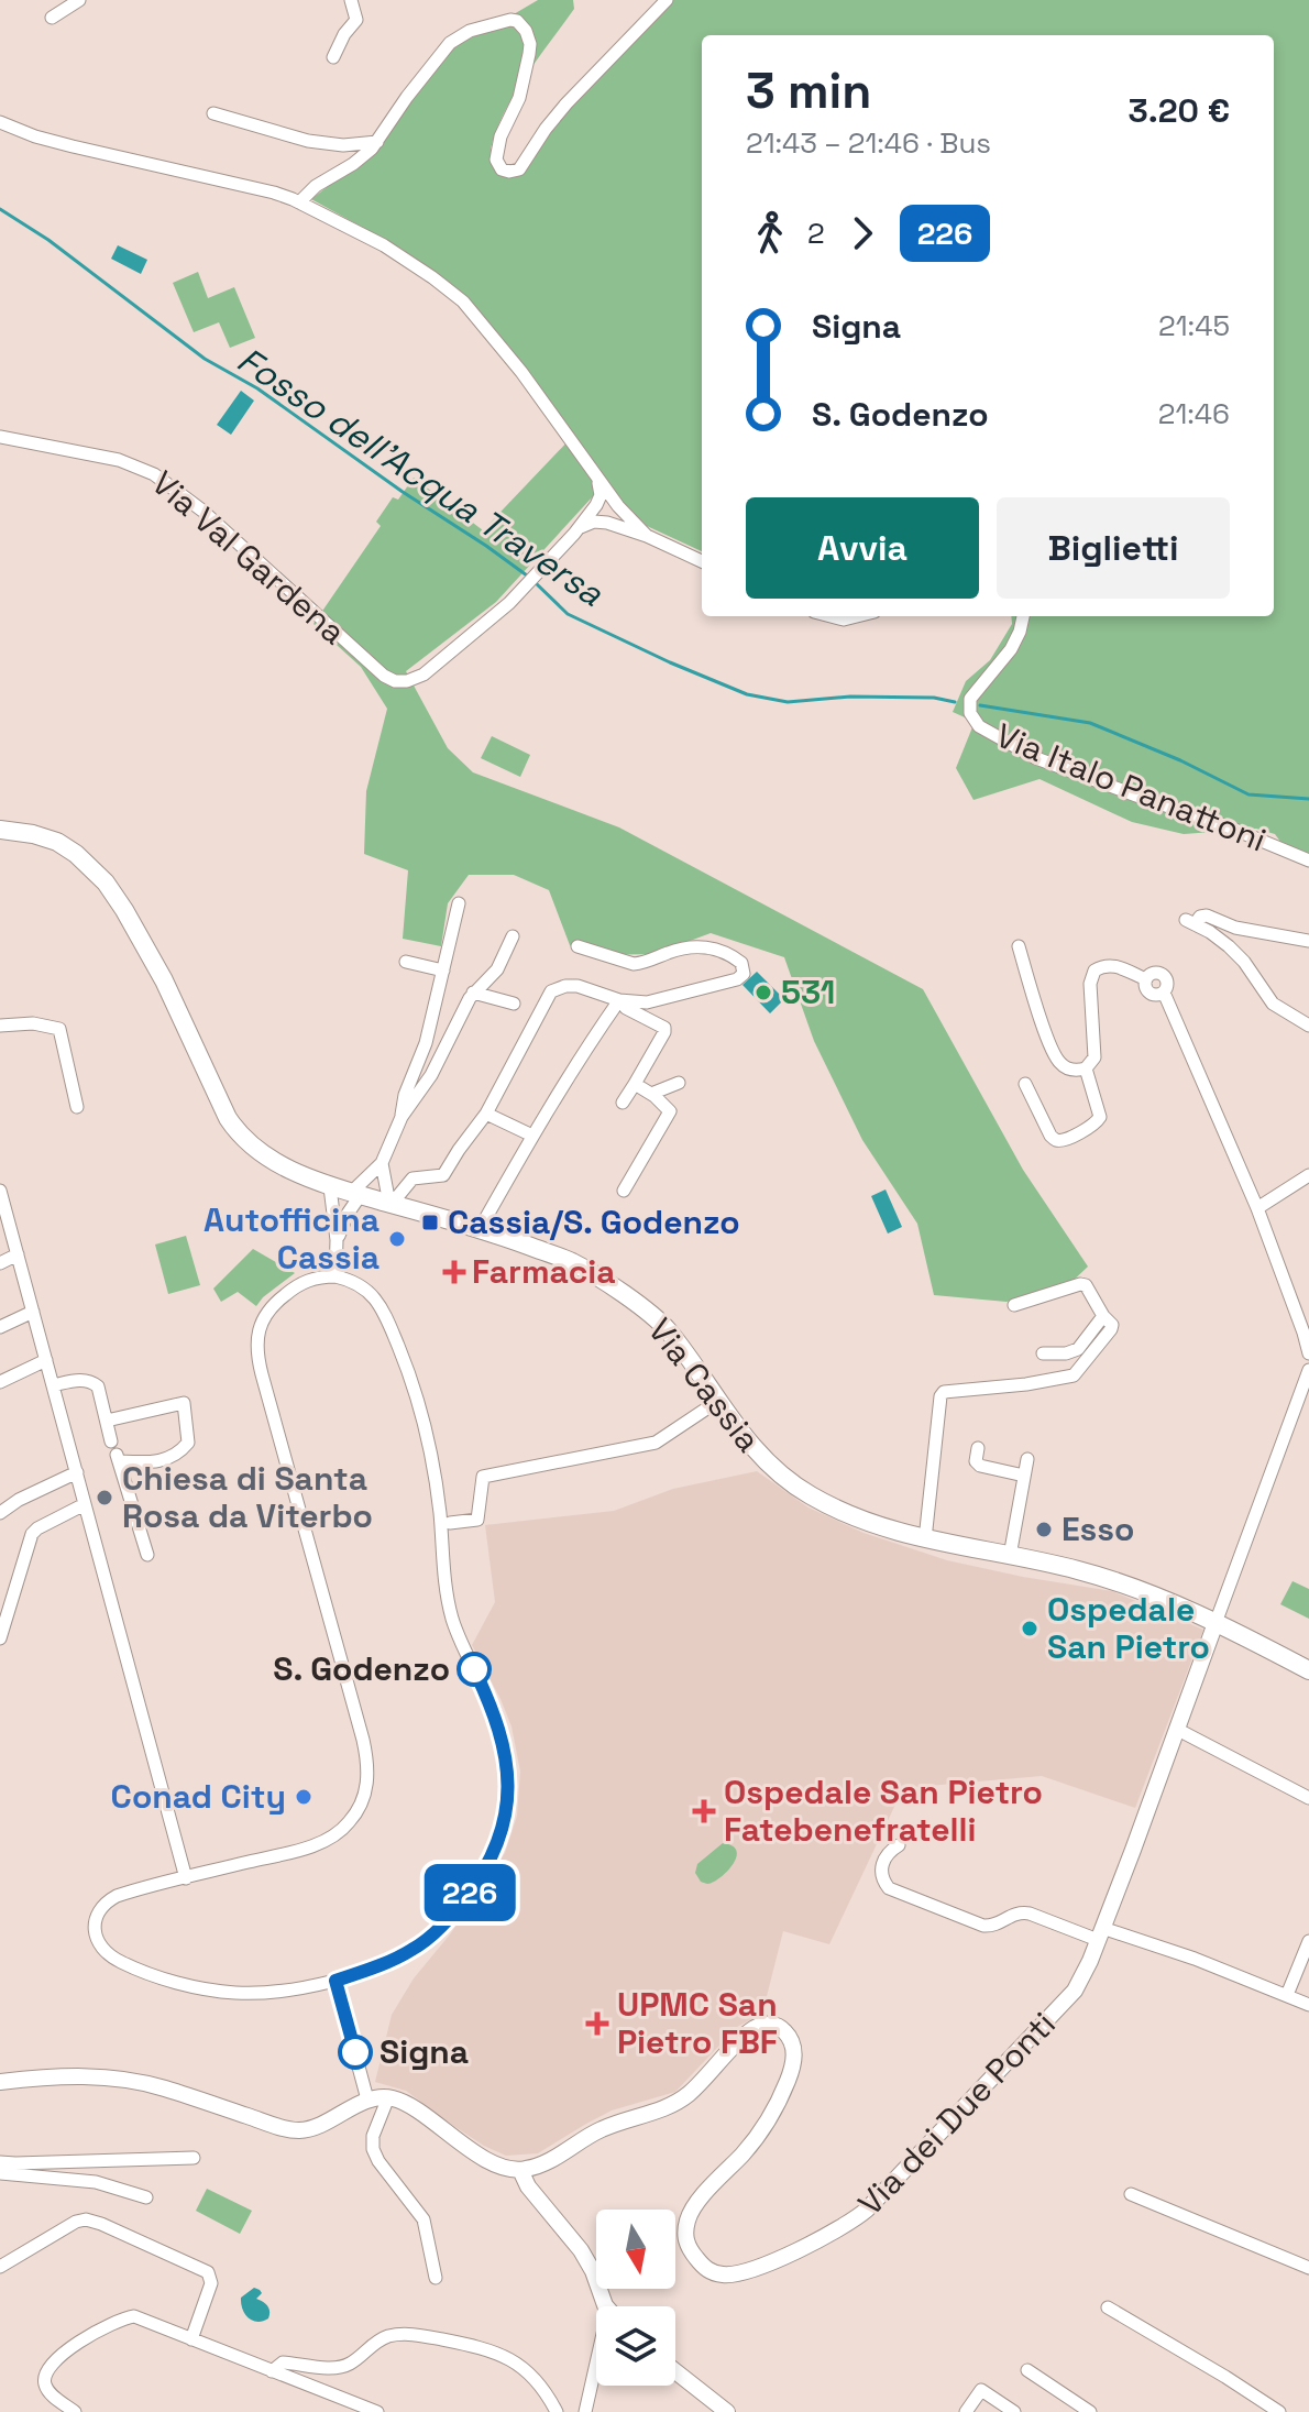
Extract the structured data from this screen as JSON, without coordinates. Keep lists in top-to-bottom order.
{
  "streets": {
    "main road": ["Via Cassia"],
    "street": ["Via Val Gardena", "Via Italo Panattoni", "Via dei Due Ponti"]
  },
  "crossings": [
    ["Via Cassia", "Via dei Due Ponti"]
  ],
  "water": ["Fosso dell'Acqua Traversa"],
  "places": {
    "other": [
      "531",
      "Autofficina Cassia",
      "Chiesa di Santa Rosa da Viterbo",
      "Esso",
      "Ospedale San Pietro",
      "S. Godenzo",
      "Conad City",
      "Signa"
    ],
    "transit": ["Cassia/S. Godenzo"],
    "health": ["Farmacia", "Ospedale San Pietro Fatebenefratelli", "UPMC San Pietro FBF"]
  },
  "lines": ["bus line 226"],
  "north": "bottom",
  "page": {
    "on_map": "226",
    "heading": ["3 min", "21:43 – 21:46 · Bus", "3.20 €"],
    "legs": ["2", "226"],
    "list": [
      {
        "name": "Signa",
        "value": "21:45"
      },
      {
        "name": "S. Godenzo",
        "value": "21:46"
      }
    ],
    "buttons": ["Avvia", "Biglietti"]
  }
}
